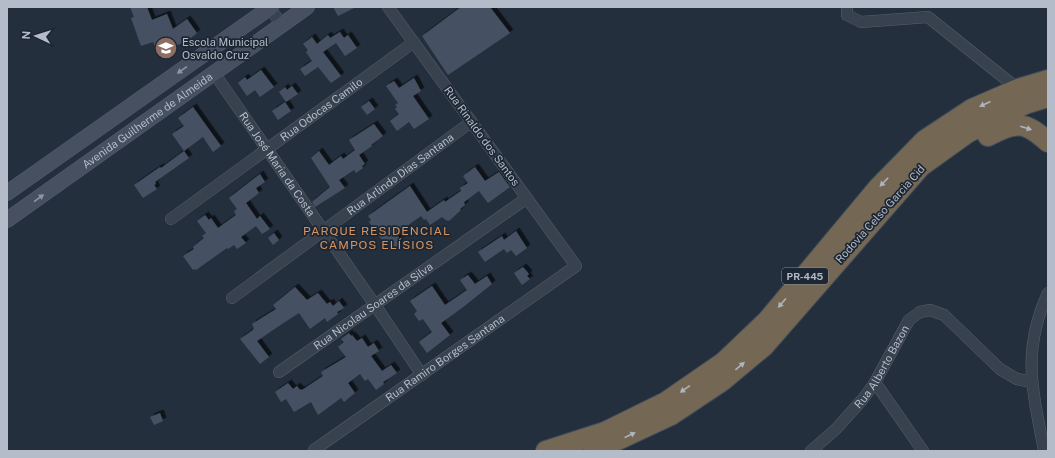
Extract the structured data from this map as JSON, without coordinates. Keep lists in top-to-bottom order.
{
  "streets": {
    "highway": ["Rodovia Celso Garcia Cid", "PR-445"],
    "street": [
      "Rua Odocas Camilo",
      "Avenida Guilherme de Almeida",
      "Rua Rinaldo dos Santos",
      "Rua José Maria da Costa",
      "Rua Arlindo Dias Santana",
      "Rua Nicolau Soares da Silva",
      "Rua Ramiro Borges Santana",
      "Rua Alberto Bazon"
    ]
  },
  "crossings": [
    ["Rua Odocas Camilo", "Rua Rinaldo dos Santos"],
    ["Rua Odocas Camilo", "Rua José Maria da Costa"],
    ["Avenida Guilherme de Almeida", "Rua José Maria da Costa"],
    ["Rua Rinaldo dos Santos", "Rua Arlindo Dias Santana"],
    ["Rua Rinaldo dos Santos", "Rua Nicolau Soares da Silva"],
    ["Rua Rinaldo dos Santos", "Rua Ramiro Borges Santana"],
    ["Rua José Maria da Costa", "Rua Arlindo Dias Santana"],
    ["Rua José Maria da Costa", "Rua Nicolau Soares da Silva"],
    ["Rua José Maria da Costa", "Rua Ramiro Borges Santana"]
  ],
  "districts": ["PARQUE RESIDENCIAL CAMPOS ELÍSIOS"],
  "places": {
    "school or university": ["Escola Municipal Osvaldo Cruz"]
  },
  "north": "left"
}
